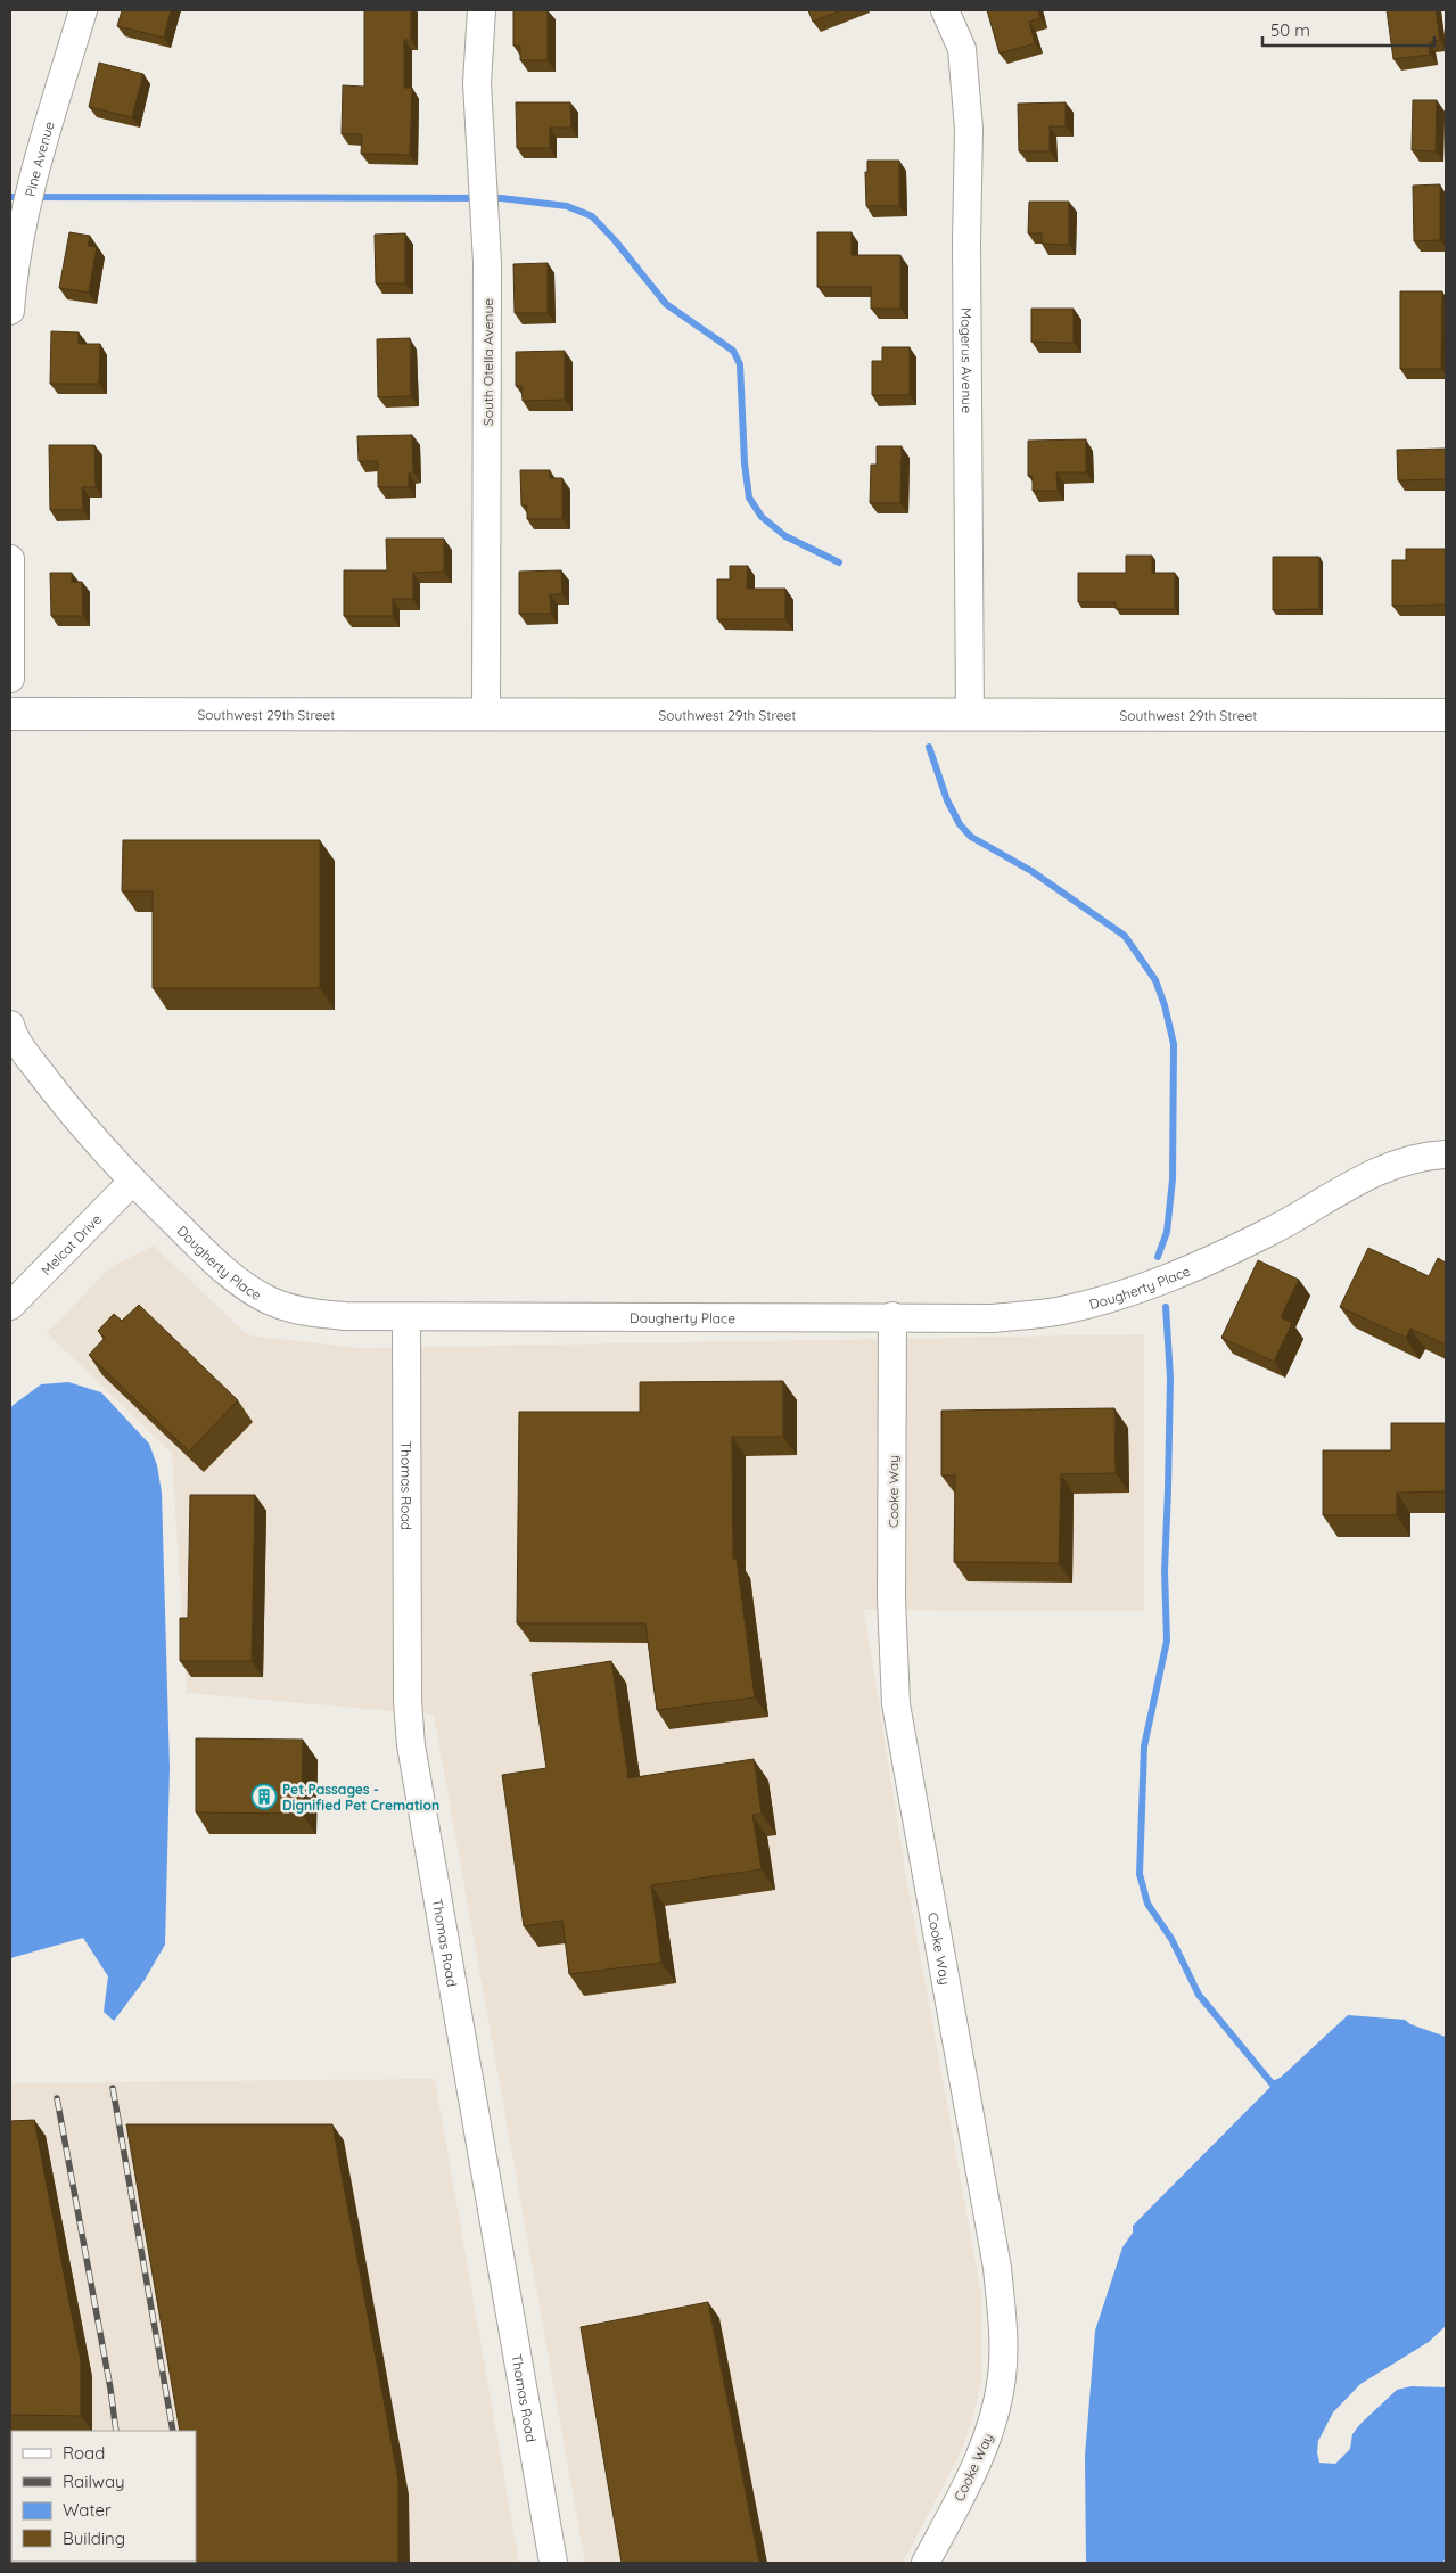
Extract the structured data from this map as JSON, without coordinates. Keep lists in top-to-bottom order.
{
  "streets": {
    "street": [
      "Pine Avenue",
      "Magerus Avenue",
      "South Otella Avenue",
      "Southwest 29th Street",
      "Melcat Drive",
      "Dougherty Place",
      "Thomas Road",
      "Cooke Way"
    ]
  },
  "crossings": [
    ["Magerus Avenue", "Southwest 29th Street"],
    ["South Otella Avenue", "Southwest 29th Street"],
    ["Melcat Drive", "Dougherty Place"],
    ["Dougherty Place", "Thomas Road"],
    ["Dougherty Place", "Cooke Way"]
  ],
  "places": {
    "building": ["Pet Passages - Dignified Pet Cremation"]
  },
  "legend": [
    "Road",
    "Railway",
    "Water",
    "Building"
  ],
  "scale_bar": "50 m"
}
